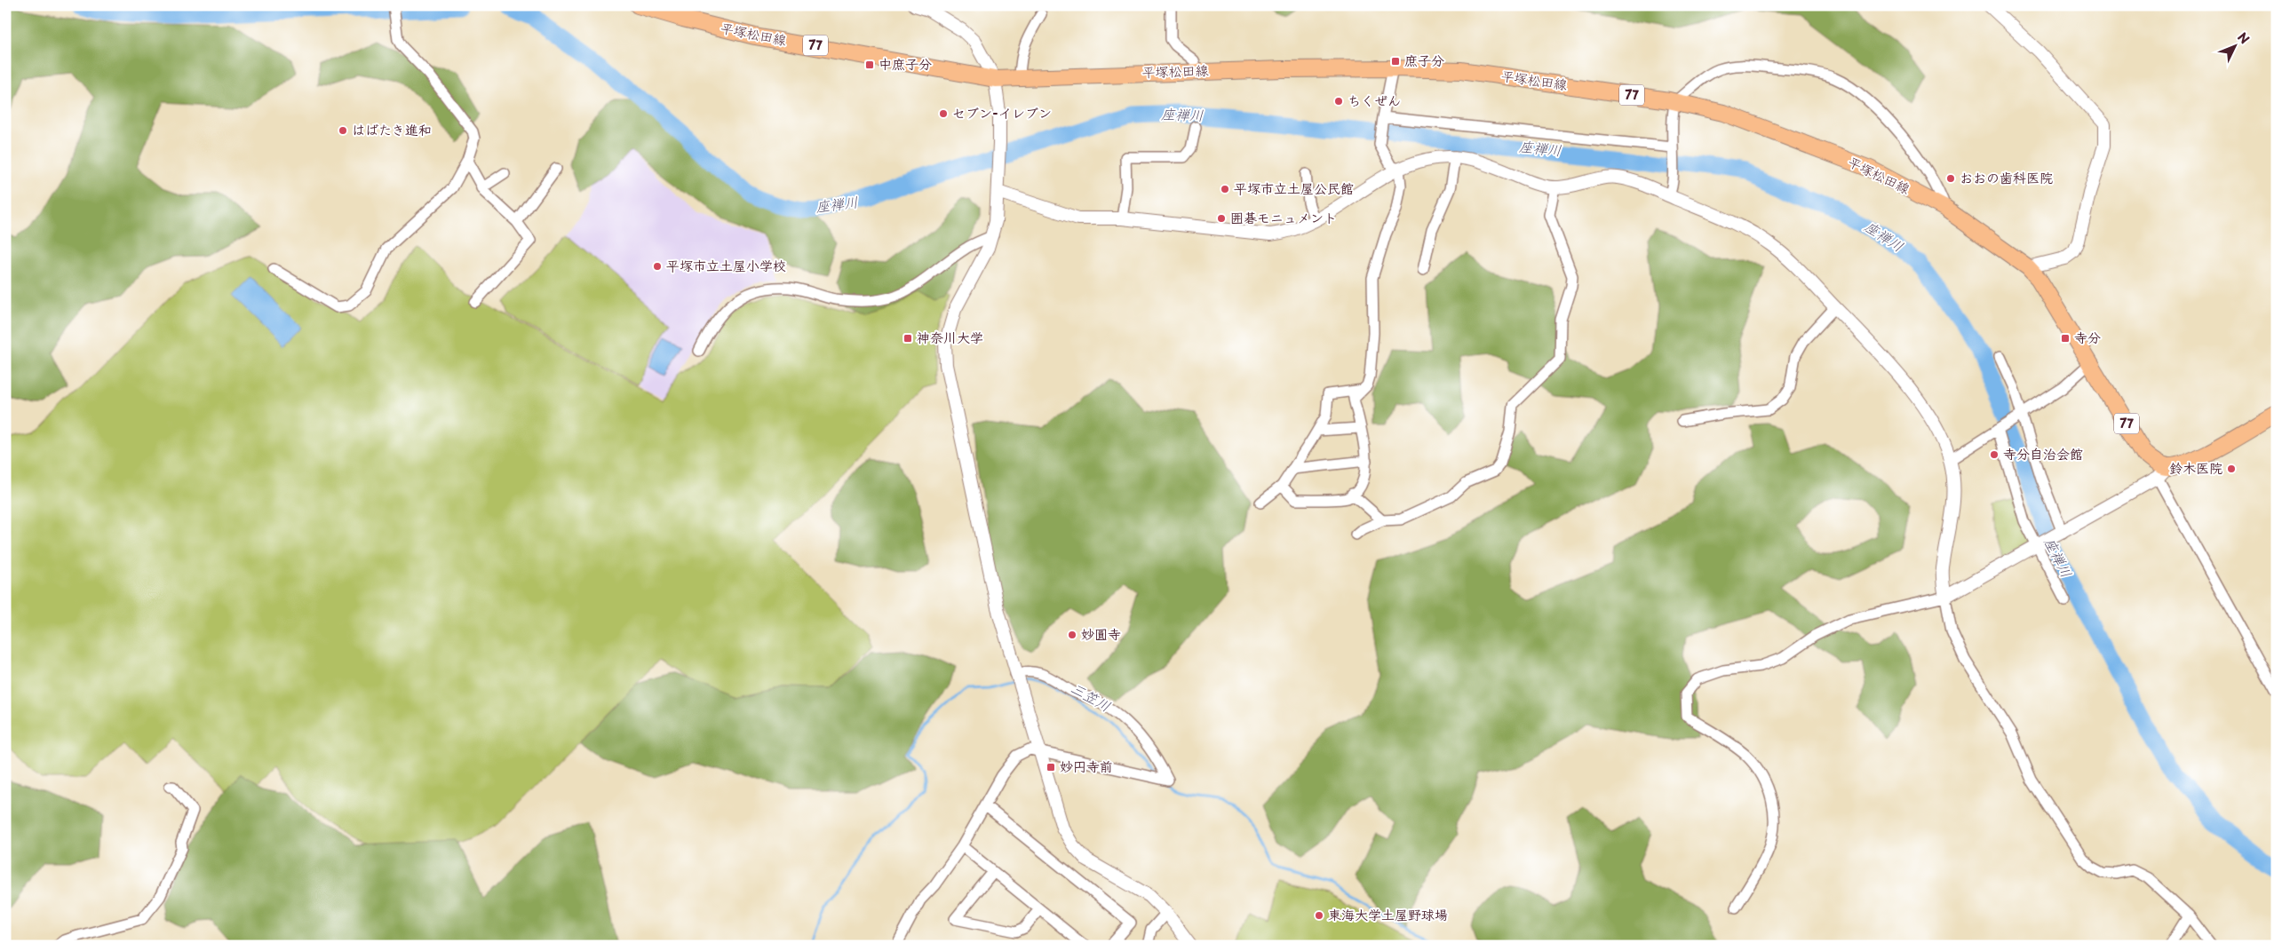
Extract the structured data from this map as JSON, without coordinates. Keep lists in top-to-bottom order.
{
  "streets": {
    "main road": ["平塚松田線", "77"]
  },
  "water": ["座禅川", "三笠川"],
  "places": {
    "transit": [
      "庶子分",
      "中庶子分",
      "神奈川大学",
      "寺分",
      "妙円寺前"
    ],
    "other": [
      "ちくぜん",
      "セブン-イレブン",
      "はばたき進和",
      "おおの歯科医院",
      "平塚市立土屋公民館",
      "囲碁モニュメント",
      "平塚市立土屋小学校",
      "寺分自治会館",
      "鈴木医院",
      "妙圓寺",
      "東海大学土屋野球場"
    ]
  },
  "north": "top right"
}
